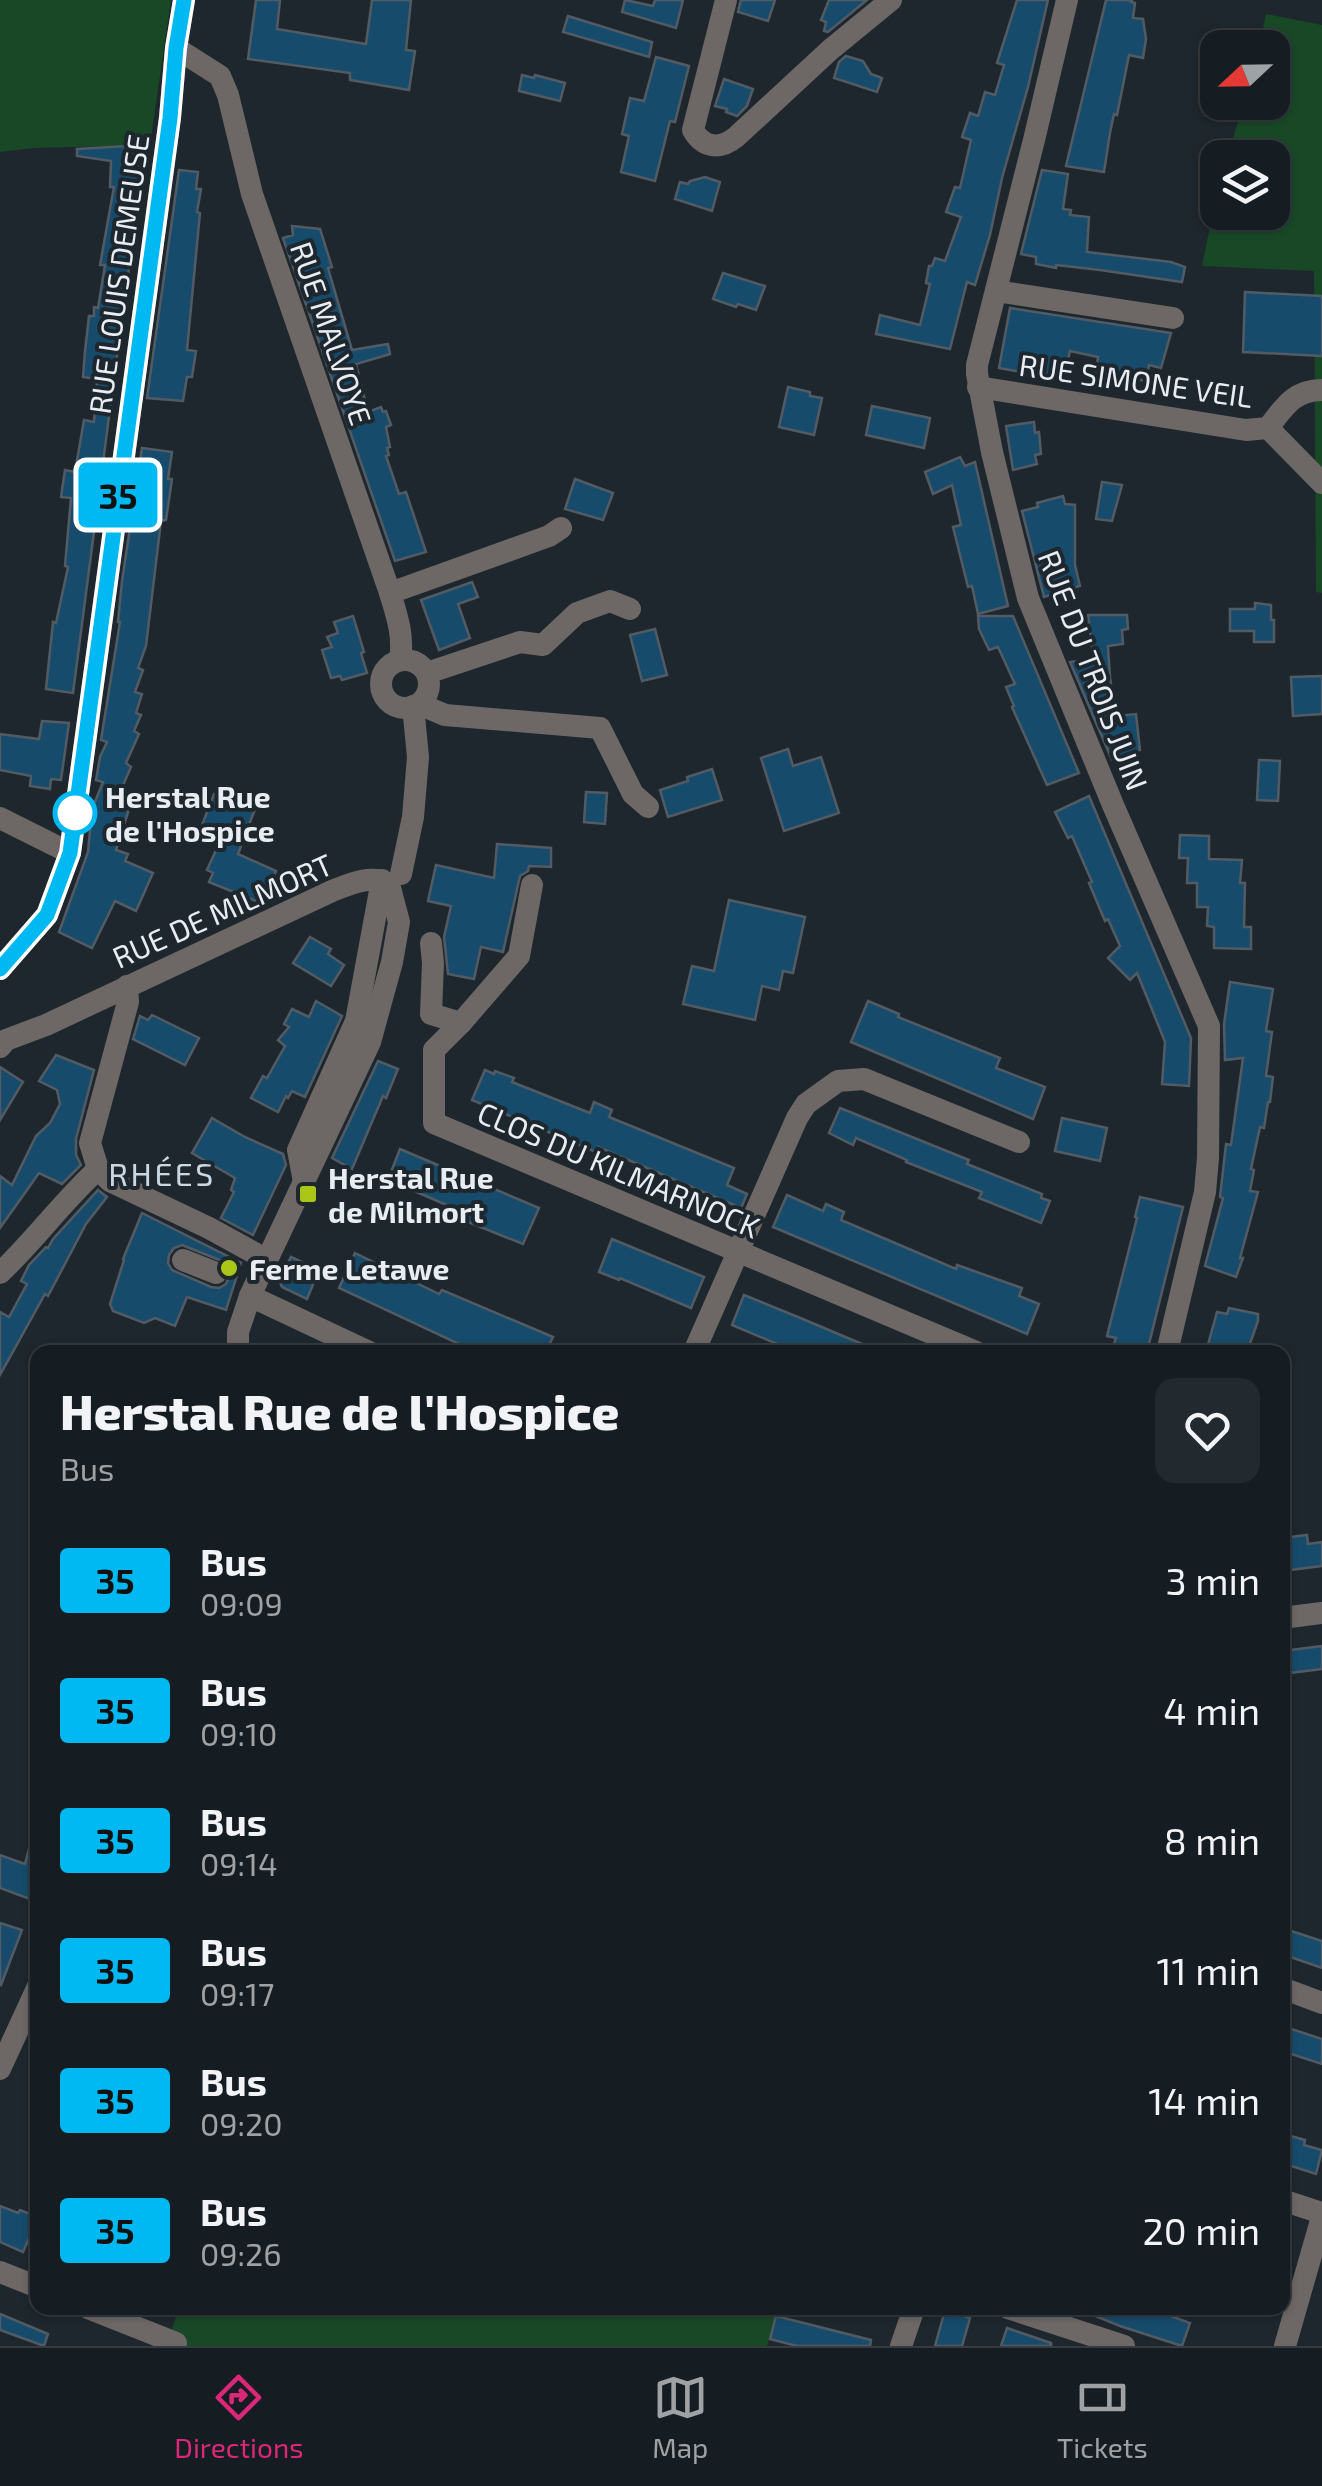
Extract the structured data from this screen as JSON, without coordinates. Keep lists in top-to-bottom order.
{
  "streets": {
    "street": [
      "RUE LOUIS DEMEUSE",
      "RUE MALVOYE",
      "RUE SIMONE VEIL",
      "RUE DU TROIS JUIN",
      "RUE DE MILMORT",
      "CLOS DU KILMARNOCK"
    ]
  },
  "crossings": [
    ["RUE LOUIS DEMEUSE", "RUE MALVOYE"],
    ["RUE SIMONE VEIL", "RUE DU TROIS JUIN"]
  ],
  "districts": ["RHÉES"],
  "places": {
    "other": ["Herstal Rue de l'Hospice", "Ferme Letawe"],
    "transit": ["Herstal Rue de Milmort"]
  },
  "lines": ["bus line 35"],
  "north": "left",
  "page": {
    "on_map": "35",
    "heading": ["Herstal Rue de l'Hospice", "Bus"],
    "list": [
      {
        "mark": "35",
        "name": "Bus",
        "note": "09:09",
        "value": "3 min"
      },
      {
        "mark": "35",
        "name": "Bus",
        "note": "09:10",
        "value": "4 min"
      },
      {
        "mark": "35",
        "name": "Bus",
        "note": "09:14",
        "value": "8 min"
      },
      {
        "mark": "35",
        "name": "Bus",
        "note": "09:17",
        "value": "11 min"
      },
      {
        "mark": "35",
        "name": "Bus",
        "note": "09:20",
        "value": "14 min"
      },
      {
        "mark": "35",
        "name": "Bus",
        "note": "09:26",
        "value": "20 min"
      }
    ],
    "tabs": ["Directions", "Map", "Tickets"]
  }
}
